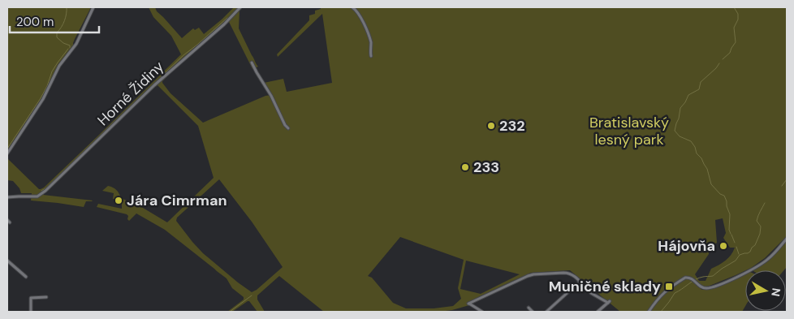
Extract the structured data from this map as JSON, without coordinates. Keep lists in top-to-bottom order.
{
  "streets": {
    "street": ["Horné Židiny"]
  },
  "parks": ["Bratislavský lesný park"],
  "places": {
    "other": [
      "232",
      "233",
      "Jára Cimrman",
      "Hájovňa"
    ],
    "transit": ["Muničné sklady"]
  },
  "scale_bar": "200 m",
  "north": "right"
}
